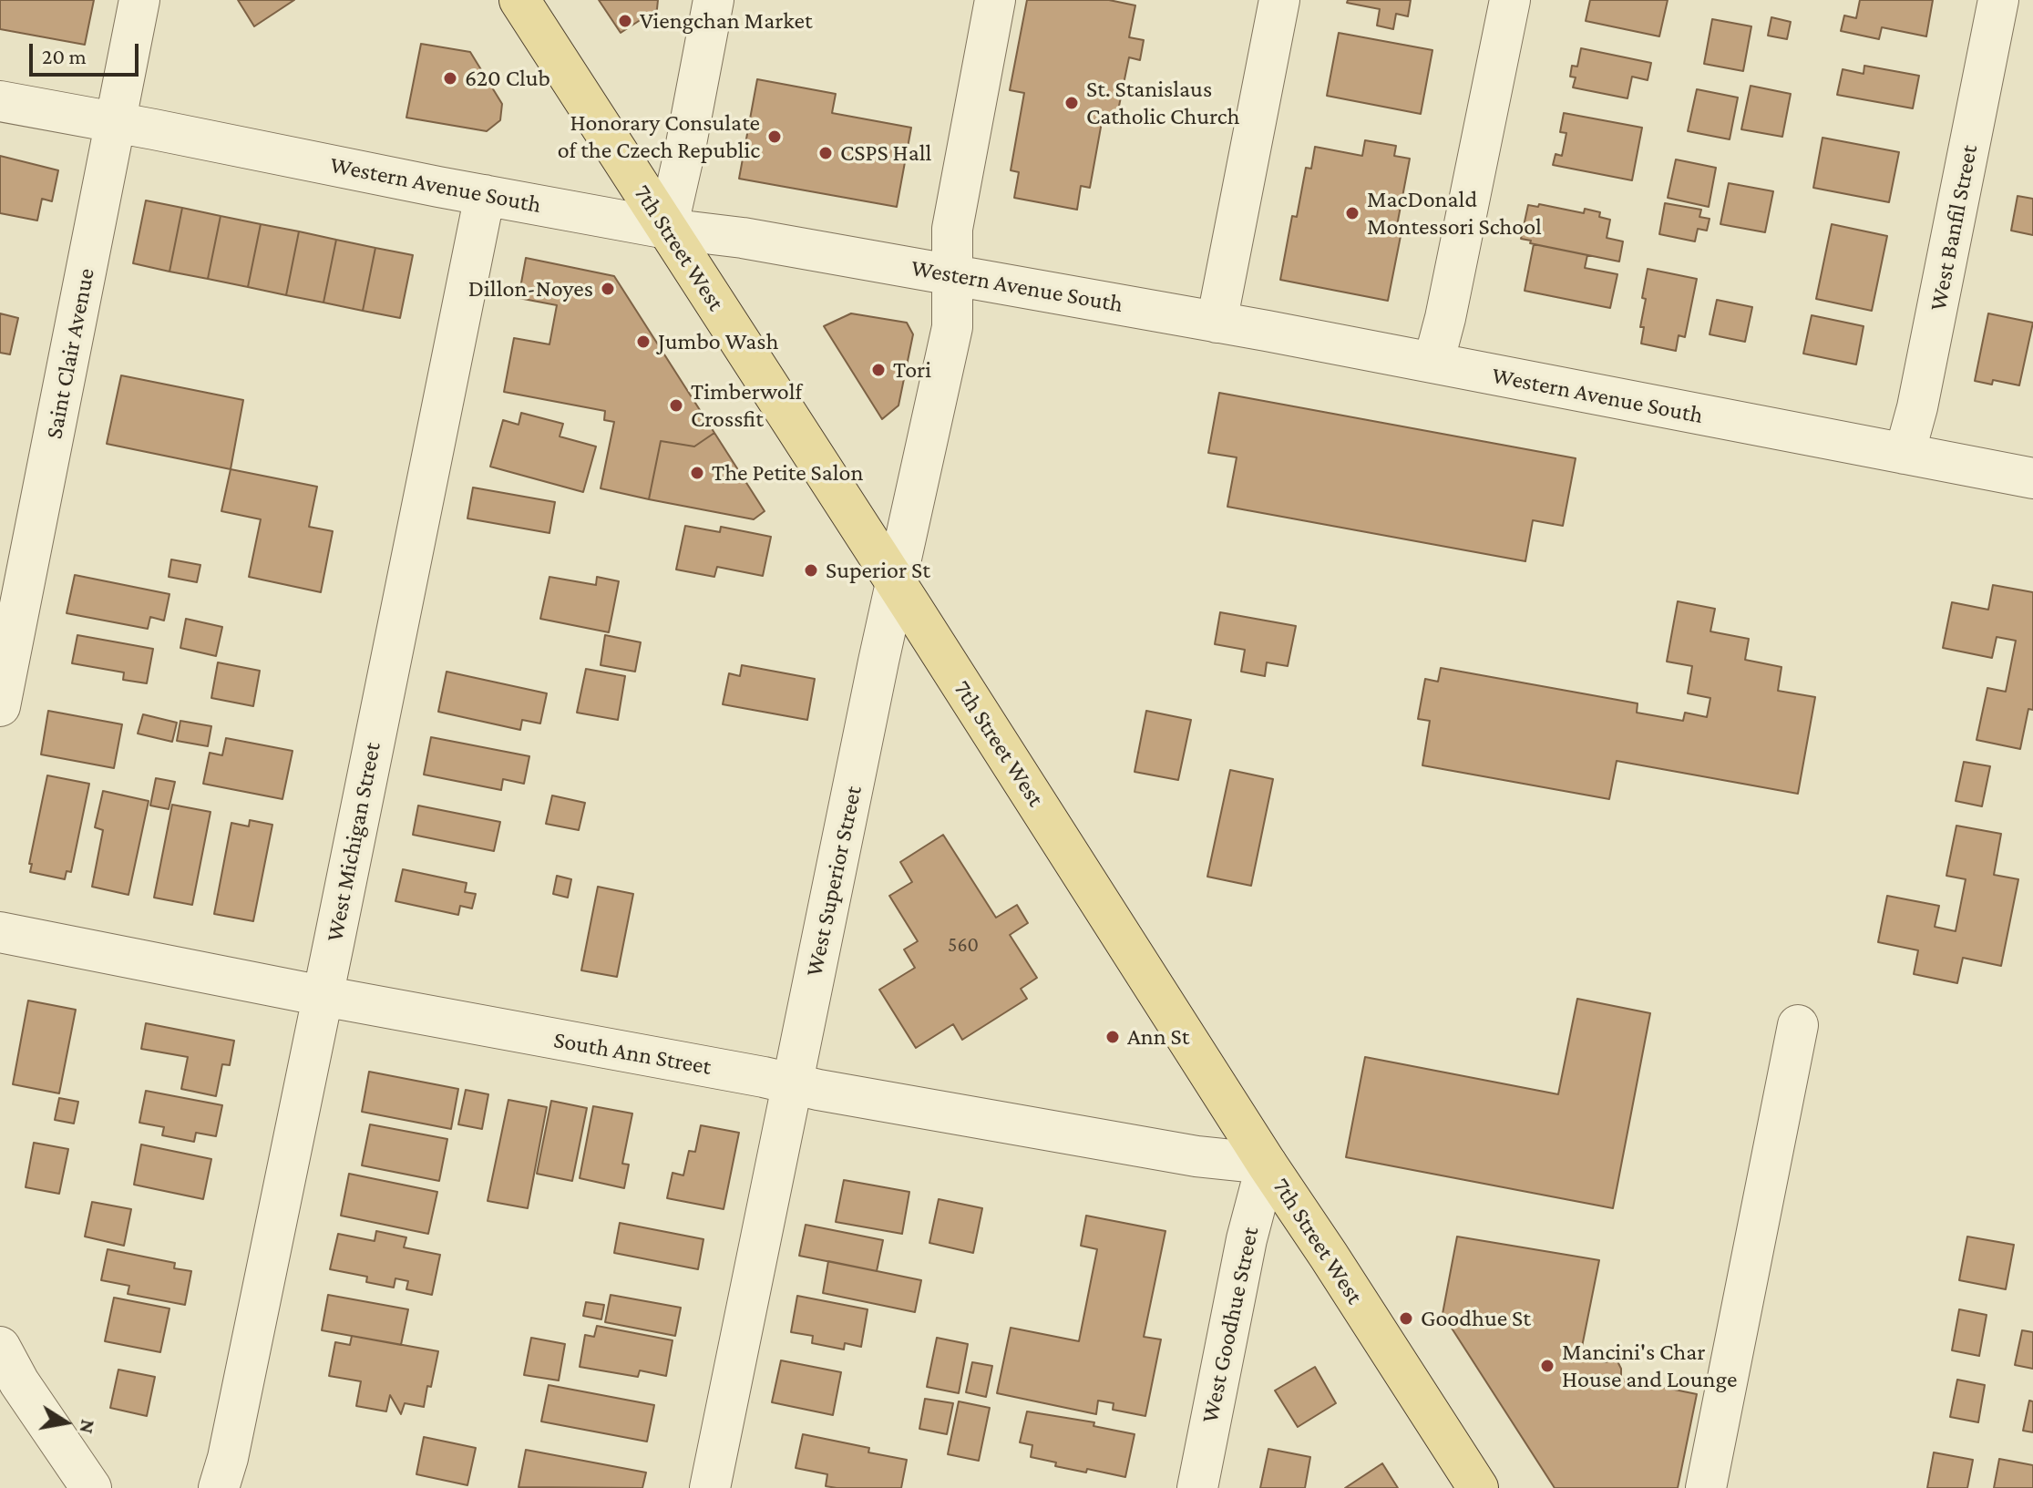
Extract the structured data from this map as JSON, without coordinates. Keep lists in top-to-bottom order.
{
  "streets": {
    "main road": ["7th Street West"],
    "street": [
      "Western Avenue South",
      "West Banfil Street",
      "Saint Clair Avenue",
      "West Michigan Street",
      "West Superior Street",
      "South Ann Street",
      "West Goodhue Street"
    ]
  },
  "crossings": [
    ["Western Avenue South", "West Banfil Street"],
    ["Western Avenue South", "7th Street West"],
    ["Western Avenue South", "Saint Clair Avenue"],
    ["Western Avenue South", "West Michigan Street"],
    ["Western Avenue South", "West Superior Street"],
    ["7th Street West", "West Superior Street"],
    ["7th Street West", "South Ann Street"],
    ["7th Street West", "West Goodhue Street"],
    ["West Michigan Street", "South Ann Street"],
    ["West Superior Street", "South Ann Street"],
    ["South Ann Street", "West Goodhue Street"]
  ],
  "places": [
    "Viengchan Market",
    "620 Club",
    "St. Stanislaus Catholic Church",
    "Honorary Consulate of the Czech Republic",
    "CSPS Hall",
    "MacDonald Montessori School",
    "Dillon-Noyes",
    "Jumbo Wash",
    "Tori",
    "Timberwolf Crossfit",
    "The Petite Salon",
    "Superior St",
    "Ann St",
    "Goodhue St",
    "Mancini's Char House and Lounge"
  ],
  "house_numbers": ["560"],
  "scale_bar": "20 m",
  "north": "right"
}
